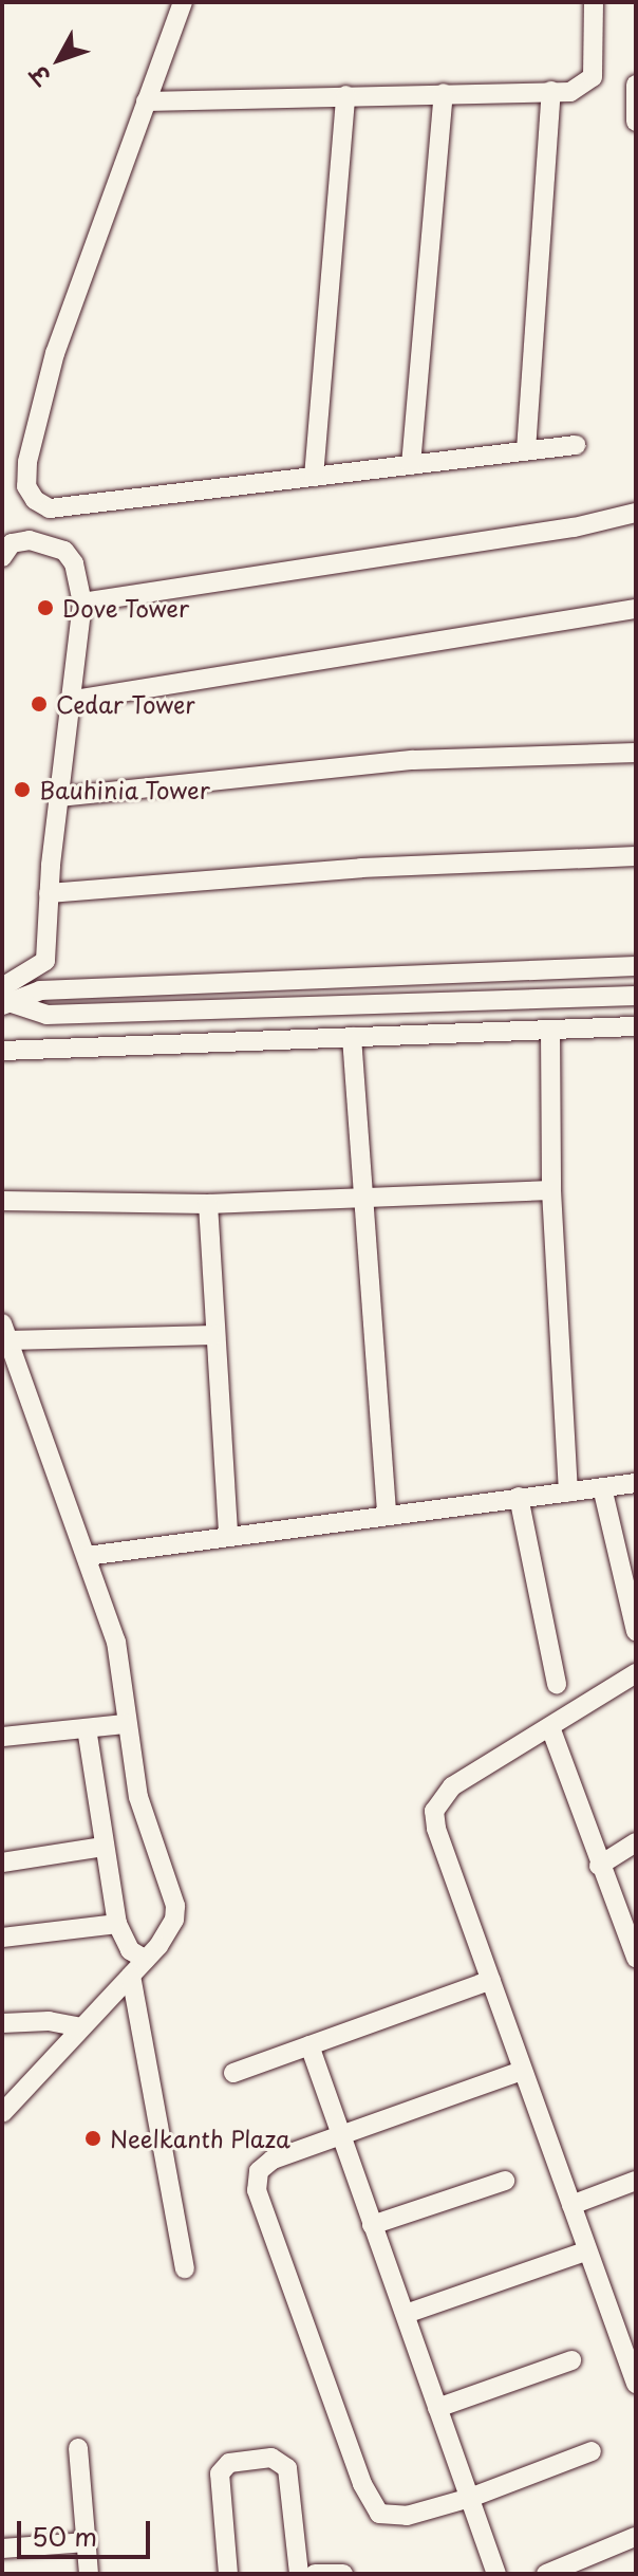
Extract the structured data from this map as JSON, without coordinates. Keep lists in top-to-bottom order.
{
  "places": [
    "Dove Tower",
    "Cedar Tower",
    "Bauhinia Tower",
    "Neelkanth Plaza"
  ],
  "scale_bar": "50 m",
  "north": "bottom left"
}
